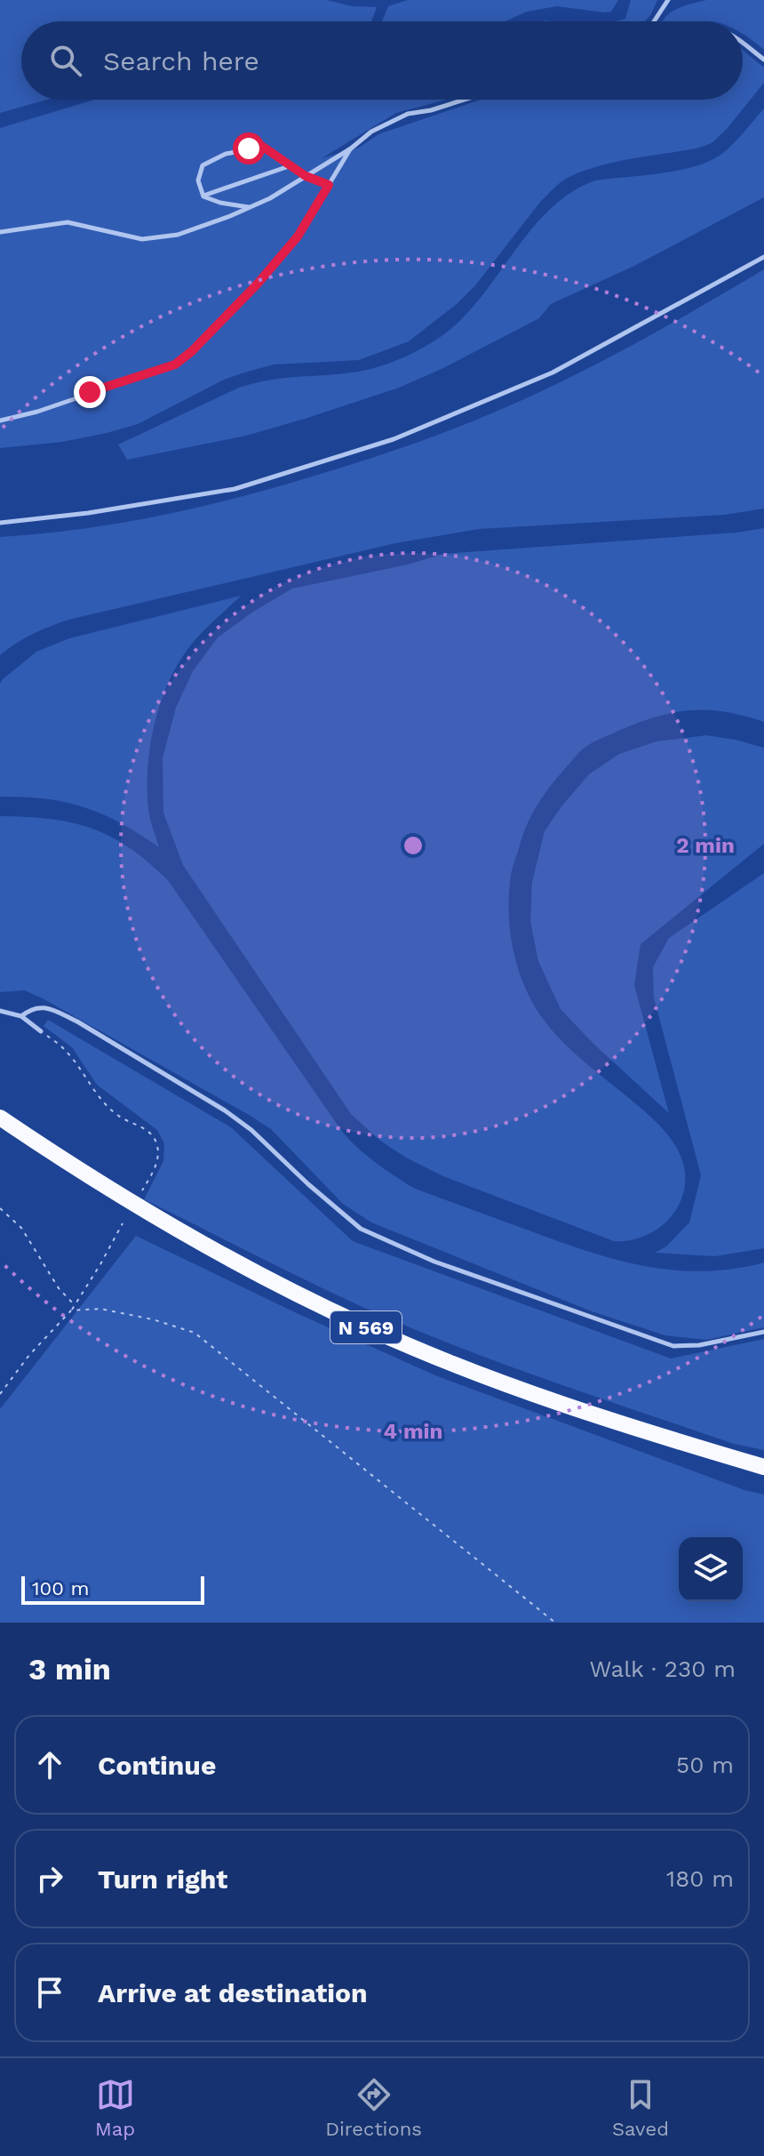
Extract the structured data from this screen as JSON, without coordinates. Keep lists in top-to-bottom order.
{
  "streets": {
    "main road": ["N 569"]
  },
  "scale_bar": "100 m",
  "page": {
    "search": "Search here",
    "scale": "100 m",
    "heading": ["3 min", "Walk · 230 m"],
    "list": [
      ["Continue", "50 m"],
      ["Turn right", "180 m"],
      "Arrive at destination"
    ],
    "nav": ["Map", "Directions", "Saved"]
  },
  "rings": ["2 min", "4 min"]
}
